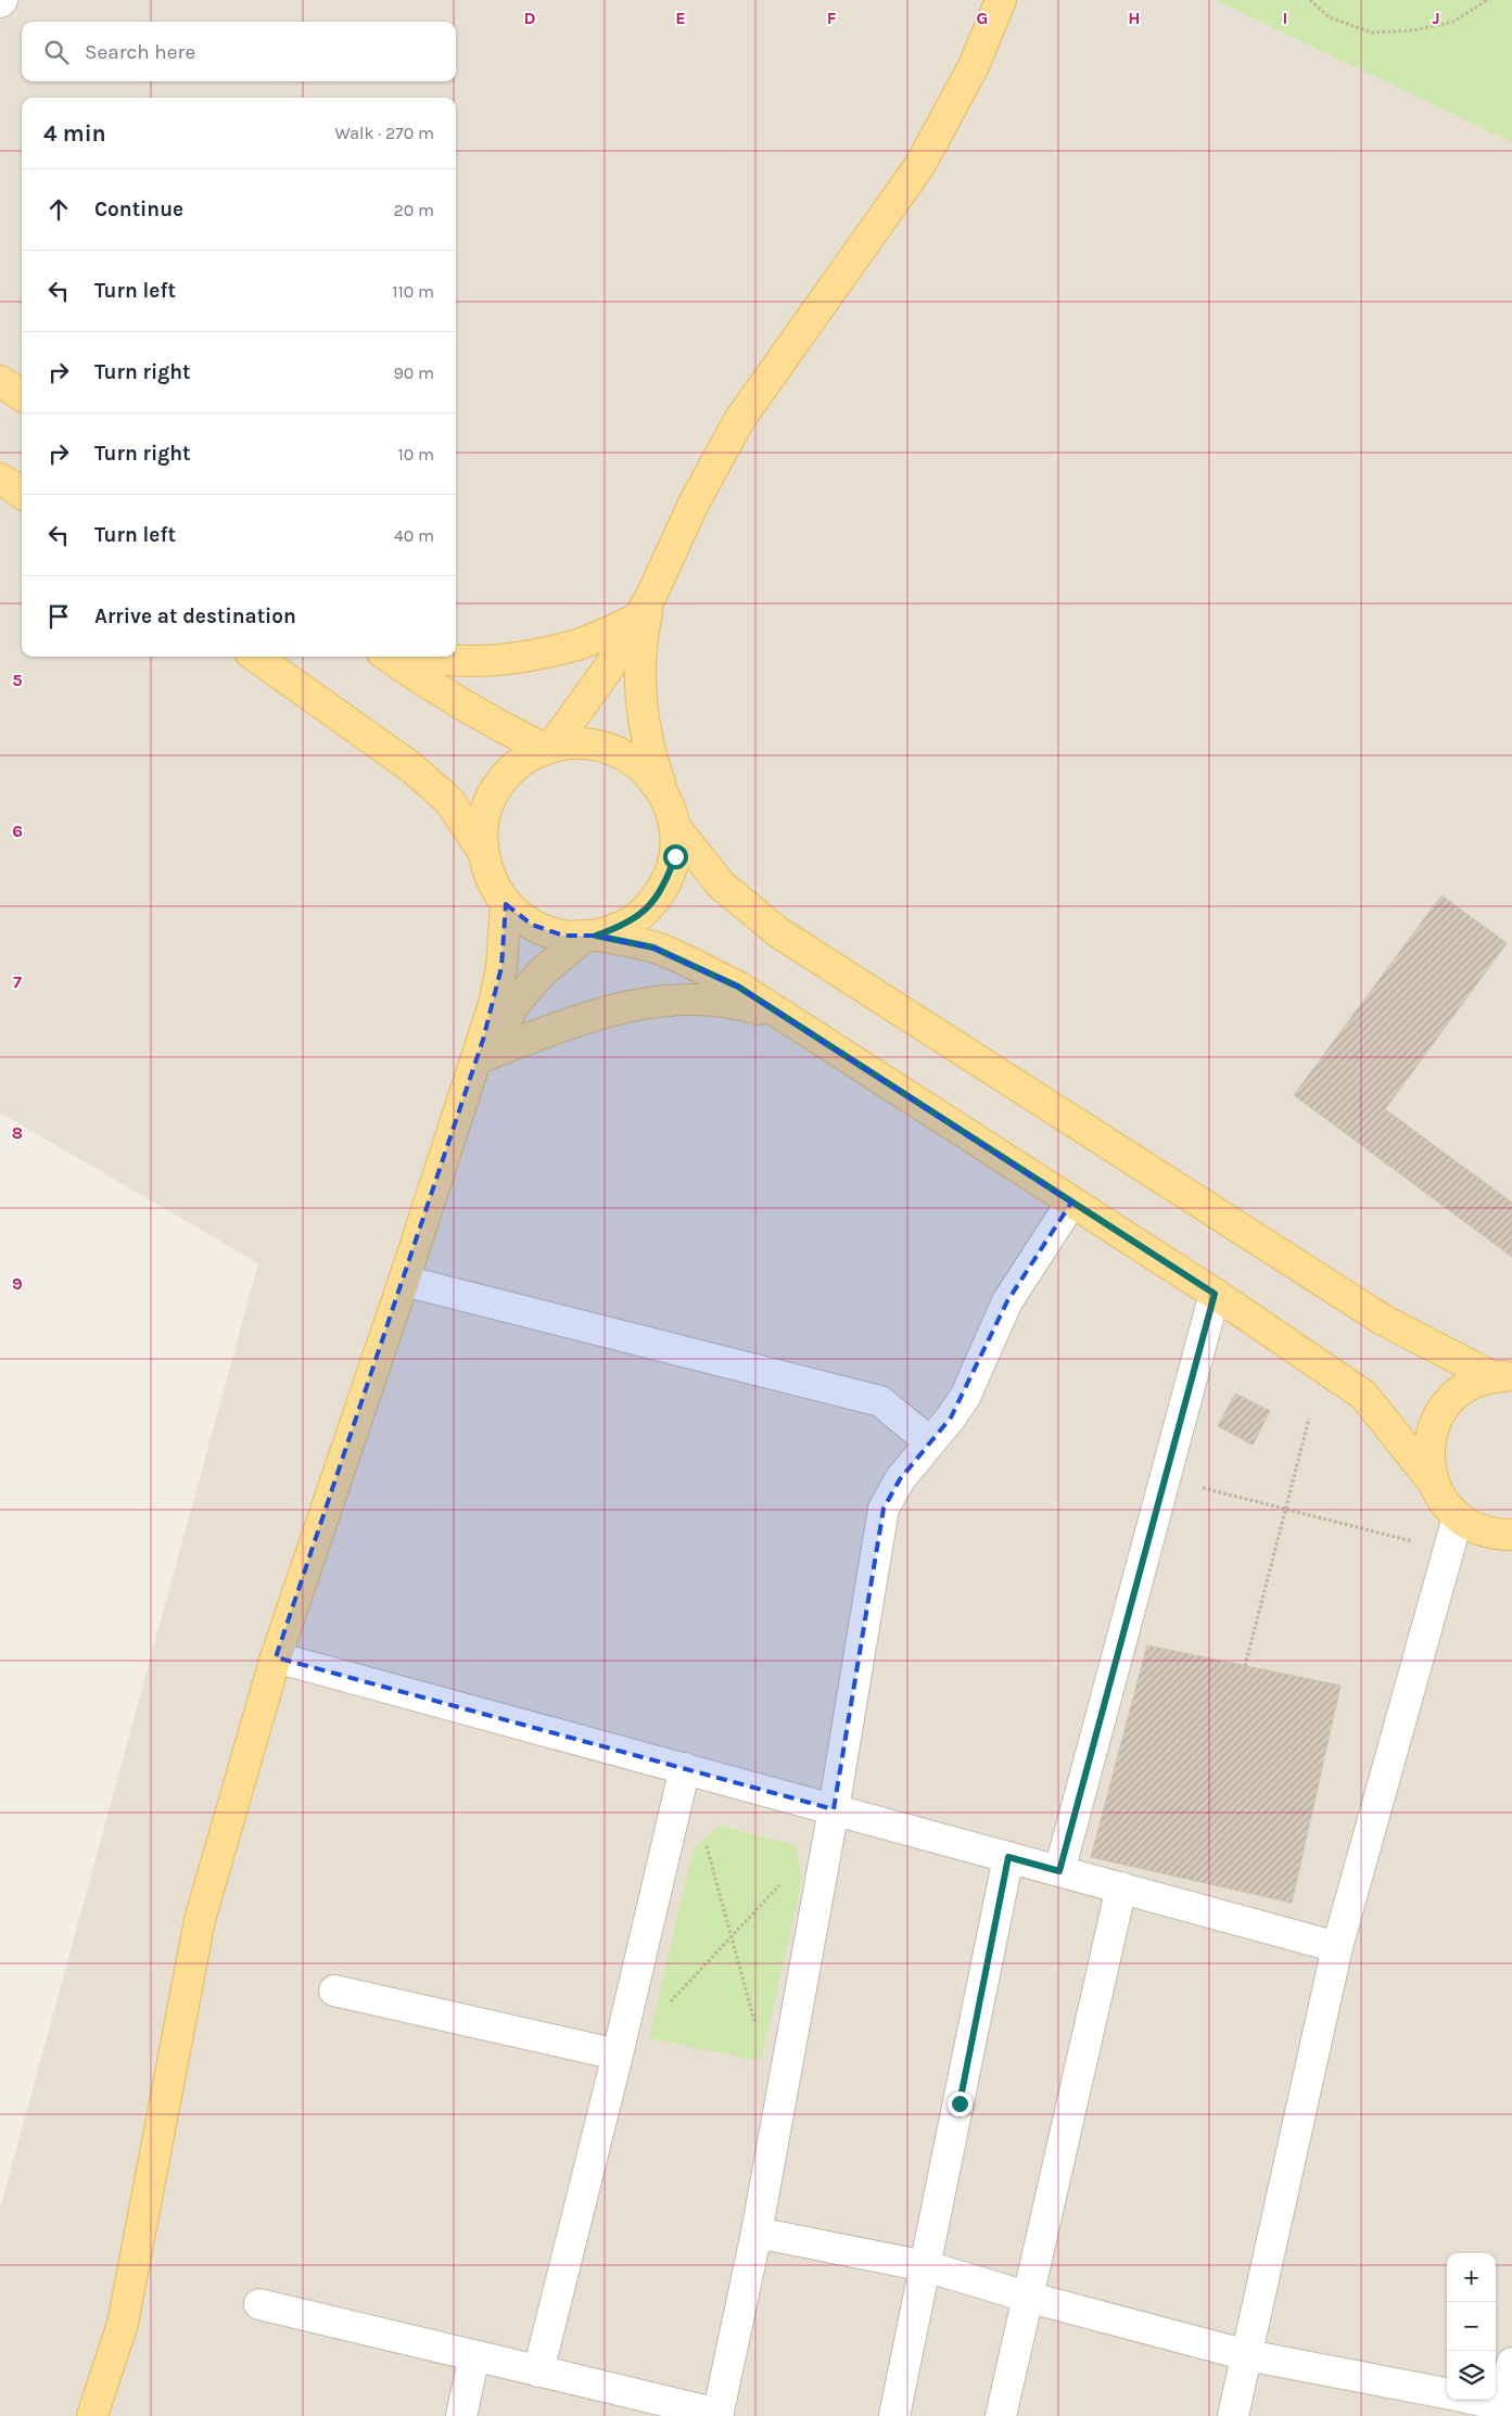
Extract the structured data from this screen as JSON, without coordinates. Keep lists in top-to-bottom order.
{
  "page": {
    "search": "Search here",
    "heading": ["4 min", "Walk · 270 m"],
    "list": [
      ["Continue", "20 m"],
      ["Turn left", "110 m"],
      ["Turn right", "90 m"],
      ["Turn right", "10 m"],
      ["Turn left", "40 m"],
      "Arrive at destination"
    ],
    "map_buttons": ["+", "−"]
  },
  "grid": {
    "columns": [
      "D",
      "E",
      "F",
      "G",
      "H",
      "I",
      "J"
    ],
    "rows": [
      "5",
      "6",
      "7",
      "8",
      "9"
    ]
  }
}
